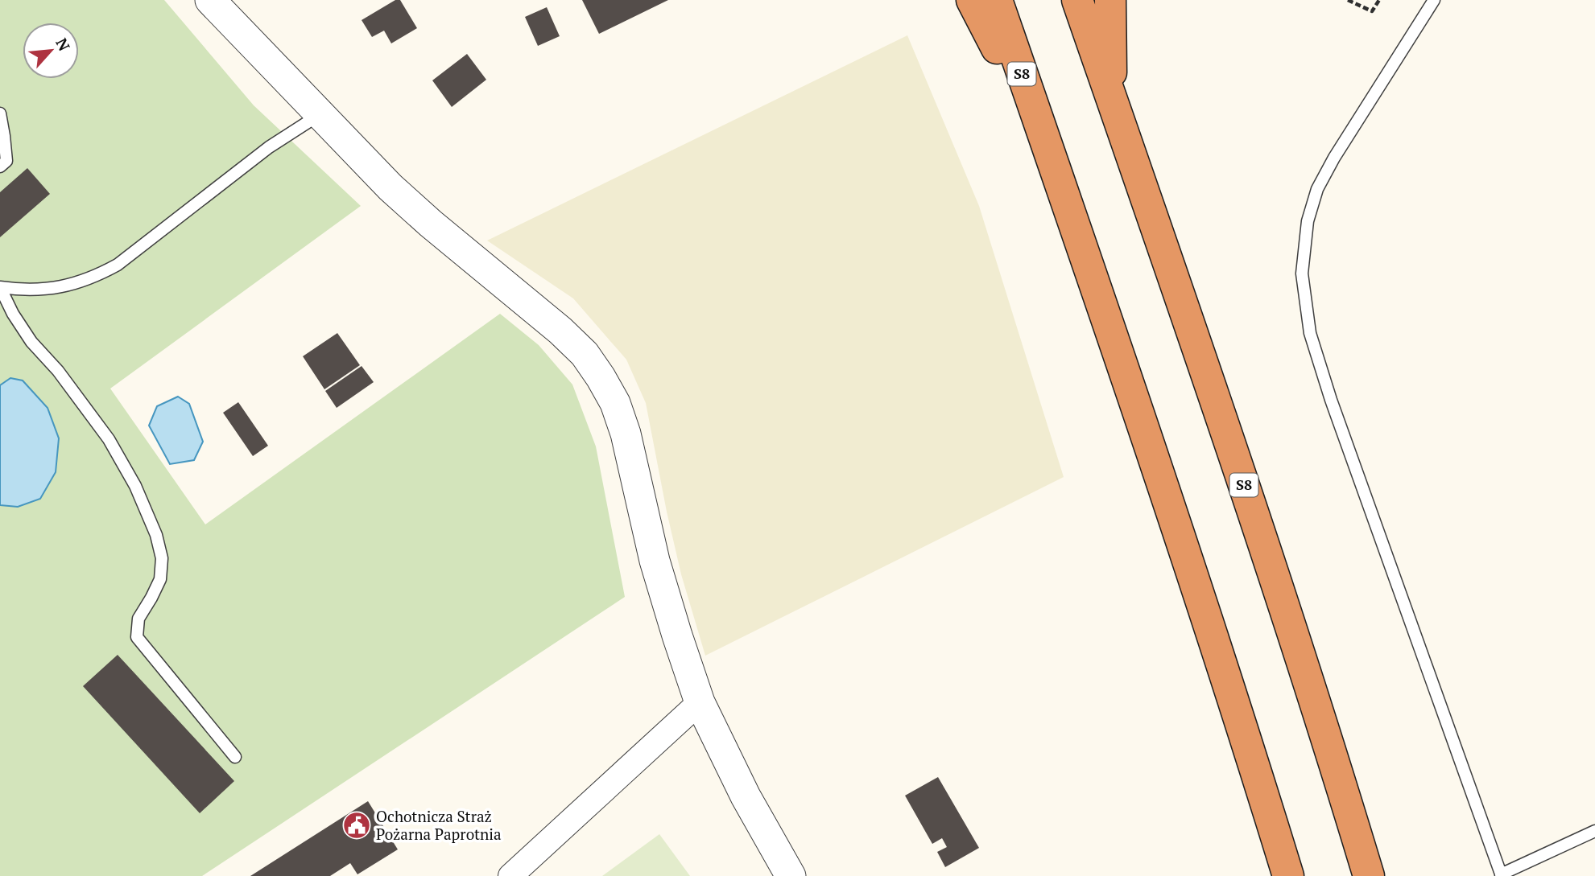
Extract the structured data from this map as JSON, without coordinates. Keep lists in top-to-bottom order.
{
  "streets": {
    "highway": ["S8"]
  },
  "places": {
    "public building": ["Ochotnicza Straż Pożarna Paprotnia"]
  },
  "north": "top right"
}
